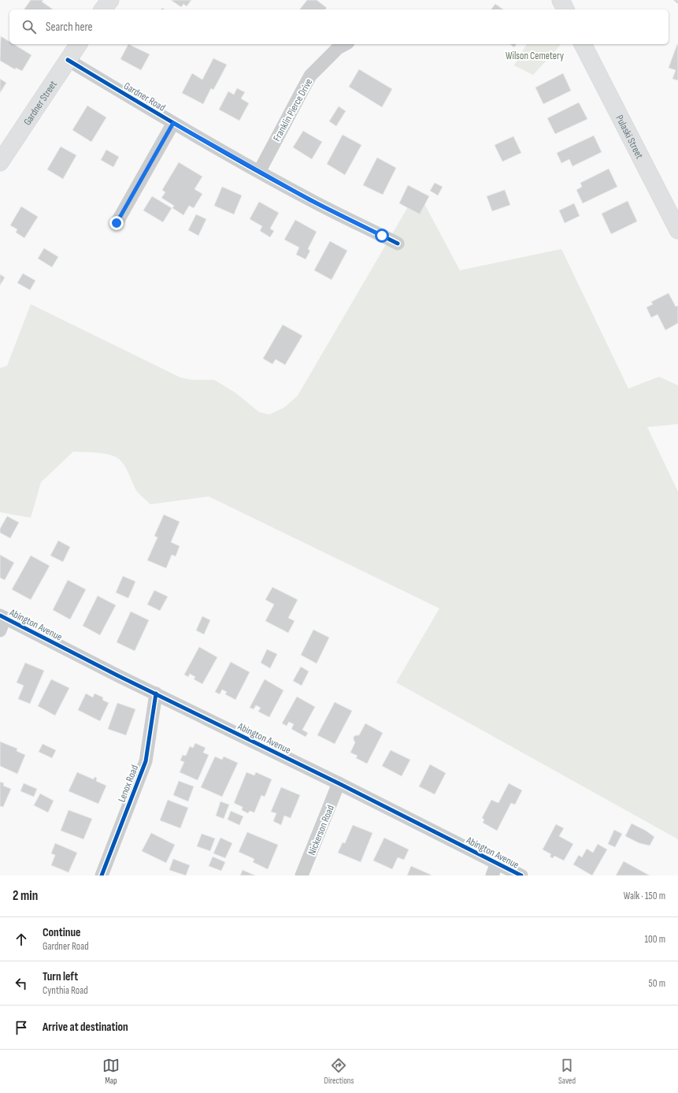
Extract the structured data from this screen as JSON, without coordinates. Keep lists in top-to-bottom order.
{
  "streets": {
    "main road": ["Gardner Street", "Pulaski Street"],
    "street": [
      "Gardner Road",
      "Franklin Pierce Drive",
      "Abington Avenue",
      "Lenox Road",
      "Nickerson Road"
    ]
  },
  "crossings": [
    ["Gardner Road", "Gardner Street"],
    ["Gardner Road", "Franklin Pierce Drive"],
    ["Abington Avenue", "Lenox Road"],
    ["Abington Avenue", "Nickerson Road"]
  ],
  "parks": ["Wilson Cemetery"],
  "page": {
    "search": "Search here",
    "heading": ["2 min", "Walk · 150 m"],
    "list": [
      ["Continue", "Gardner Road", "100 m"],
      ["Turn left", "Cynthia Road", "50 m"],
      "Arrive at destination"
    ],
    "nav": ["Map", "Directions", "Saved"]
  }
}
